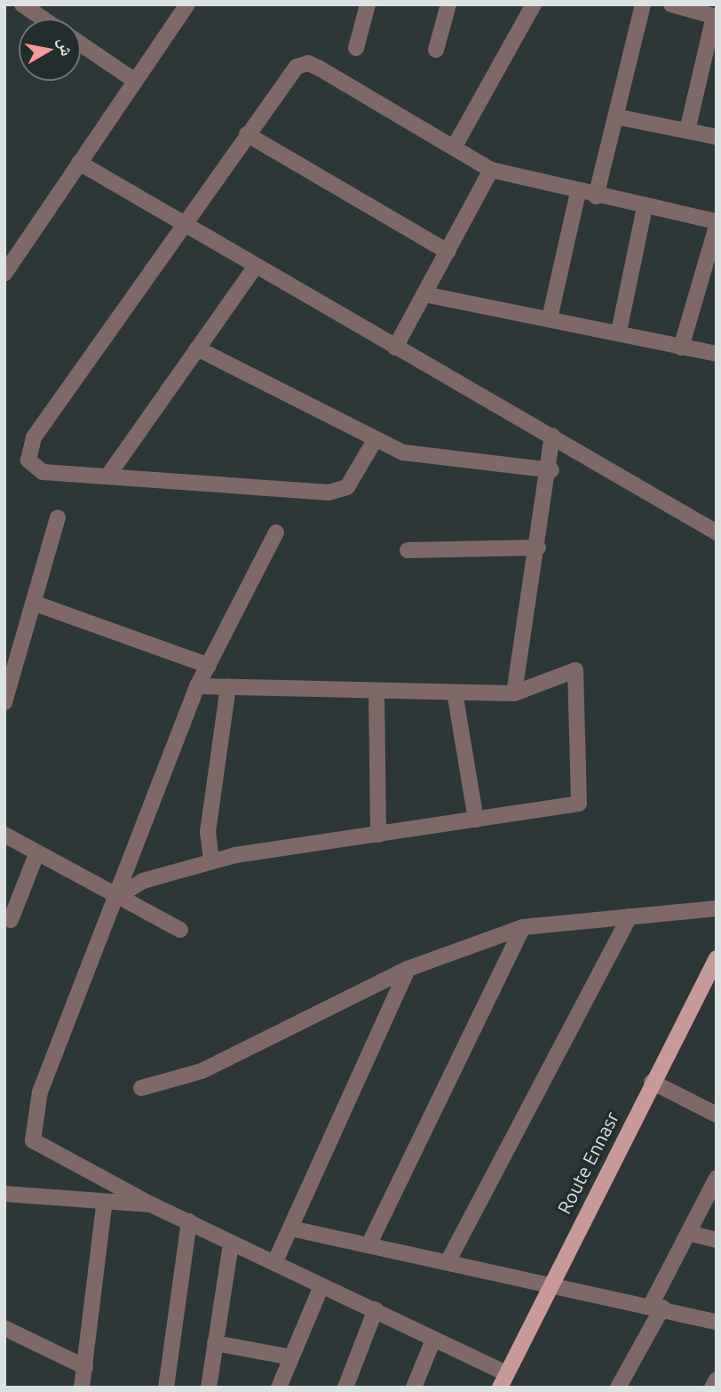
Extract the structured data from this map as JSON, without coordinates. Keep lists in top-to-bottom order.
{
  "streets": {
    "main road": ["Route Ennasr"]
  },
  "north": "right"
}
